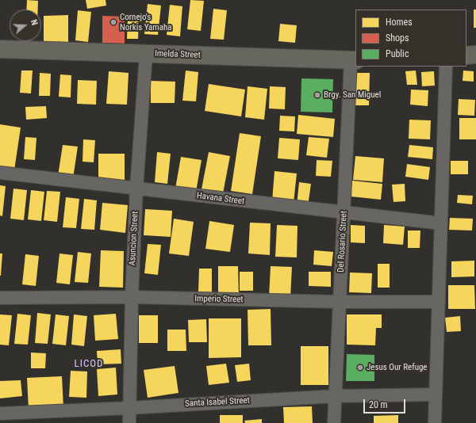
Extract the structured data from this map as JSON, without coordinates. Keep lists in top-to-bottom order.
{
  "streets": {
    "main road": ["Imelda Street"],
    "street": [
      "Havana Street",
      "Asuncion Street",
      "Del Rosario Street",
      "Imperio Street",
      "Santa Isabel Street"
    ]
  },
  "crossings": [
    ["Imelda Street", "Asuncion Street"],
    ["Imelda Street", "Del Rosario Street"],
    ["Havana Street", "Asuncion Street"],
    ["Havana Street", "Del Rosario Street"],
    ["Asuncion Street", "Imperio Street"],
    ["Asuncion Street", "Santa Isabel Street"],
    ["Del Rosario Street", "Imperio Street"],
    ["Del Rosario Street", "Santa Isabel Street"]
  ],
  "districts": ["LICOD"],
  "places": ["Cornejo's Norkis Yamaha", "Brgy. San Miguel", "Jesus Our Refuge"],
  "legend": ["Homes", "Shops", "Public"],
  "scale_bar": "20 m",
  "north": "right"
}
